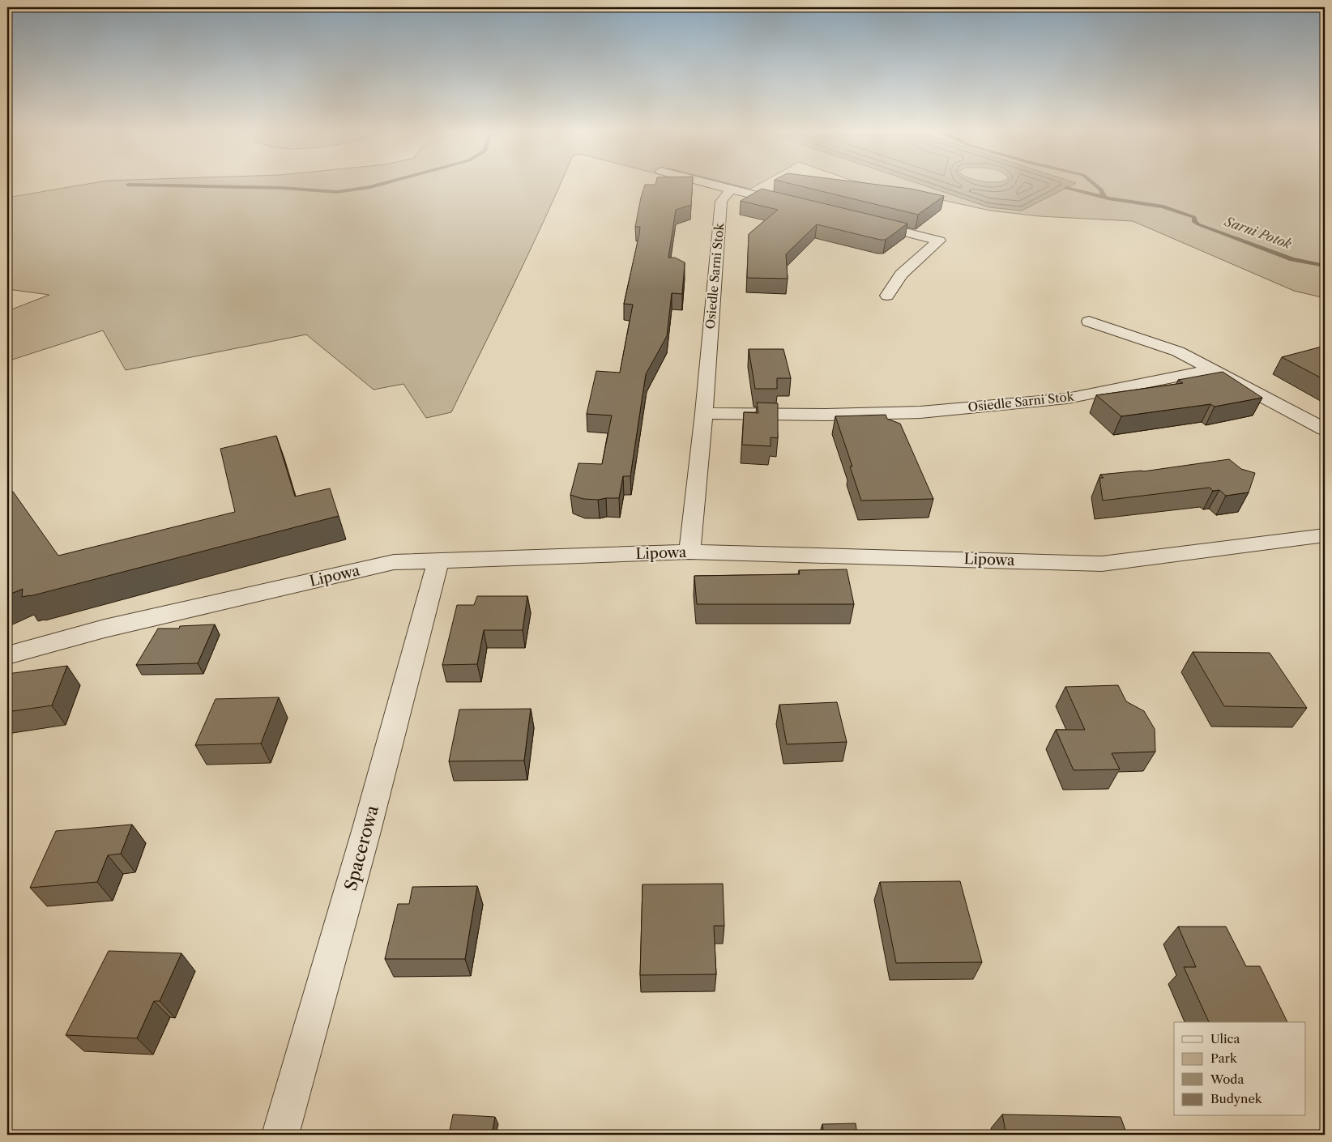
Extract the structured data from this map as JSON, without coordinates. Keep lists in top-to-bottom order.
{
  "streets": {
    "street": ["Osiedle Sarni Stok", "Lipowa", "Spacerowa"]
  },
  "crossings": [
    ["Osiedle Sarni Stok", "Lipowa"],
    ["Lipowa", "Spacerowa"]
  ],
  "water": ["Sarni Potok"],
  "legend": [
    "Ulica",
    "Park",
    "Woda",
    "Budynek"
  ]
}
